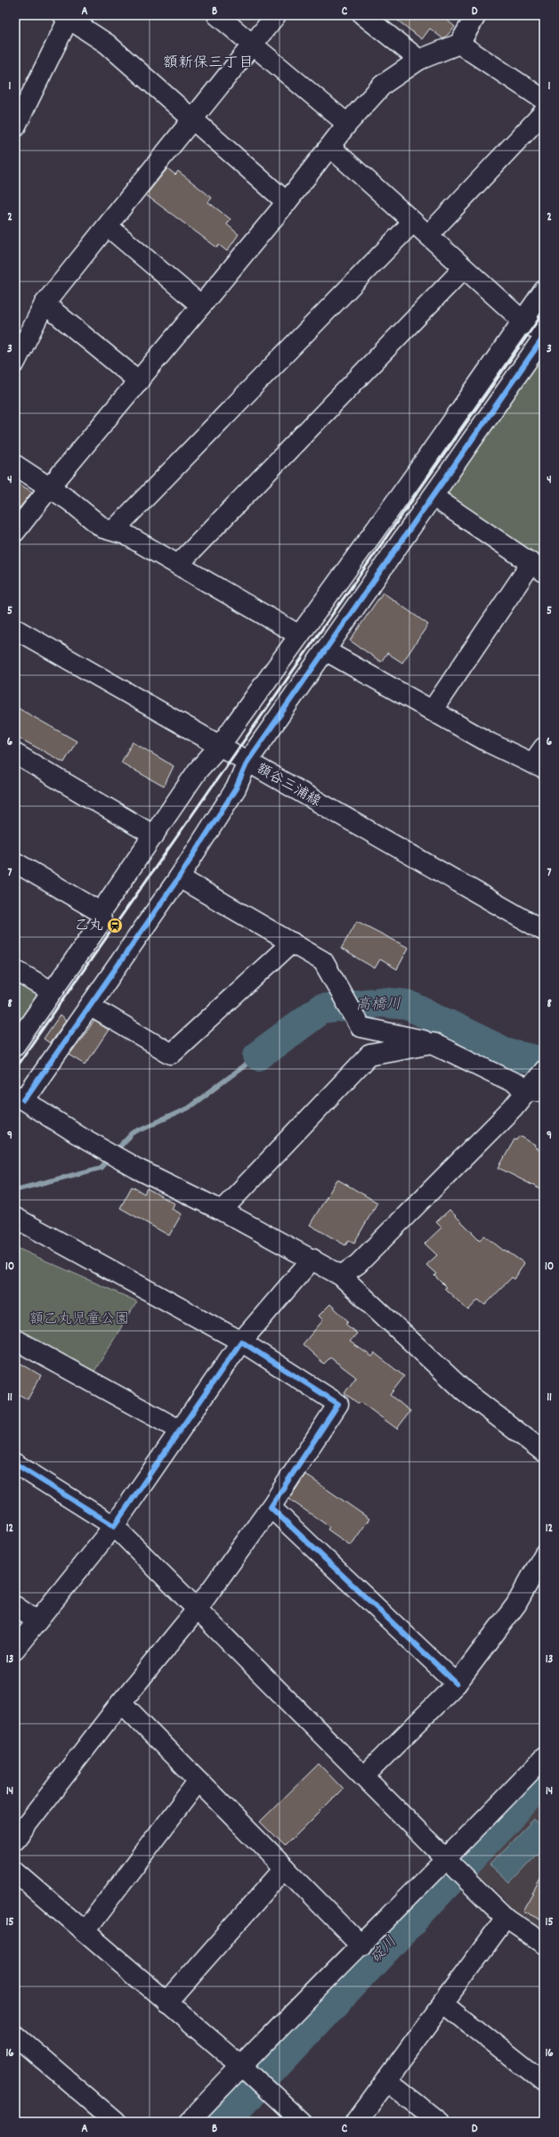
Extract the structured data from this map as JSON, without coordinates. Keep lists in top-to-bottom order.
{
  "streets": {
    "street": ["額谷三浦線"]
  },
  "districts": ["額新保三丁目"],
  "water": ["高橋川", "碇川"],
  "parks": ["額乙丸児童公園"],
  "places": {
    "station": ["乙丸"]
  },
  "grid": {
    "columns": [
      "A",
      "B",
      "C",
      "D"
    ],
    "rows": [
      "1",
      "2",
      "3",
      "4",
      "5",
      "6",
      "7",
      "8",
      "9",
      "10",
      "11",
      "12",
      "13",
      "14",
      "15",
      "16"
    ]
  }
}
